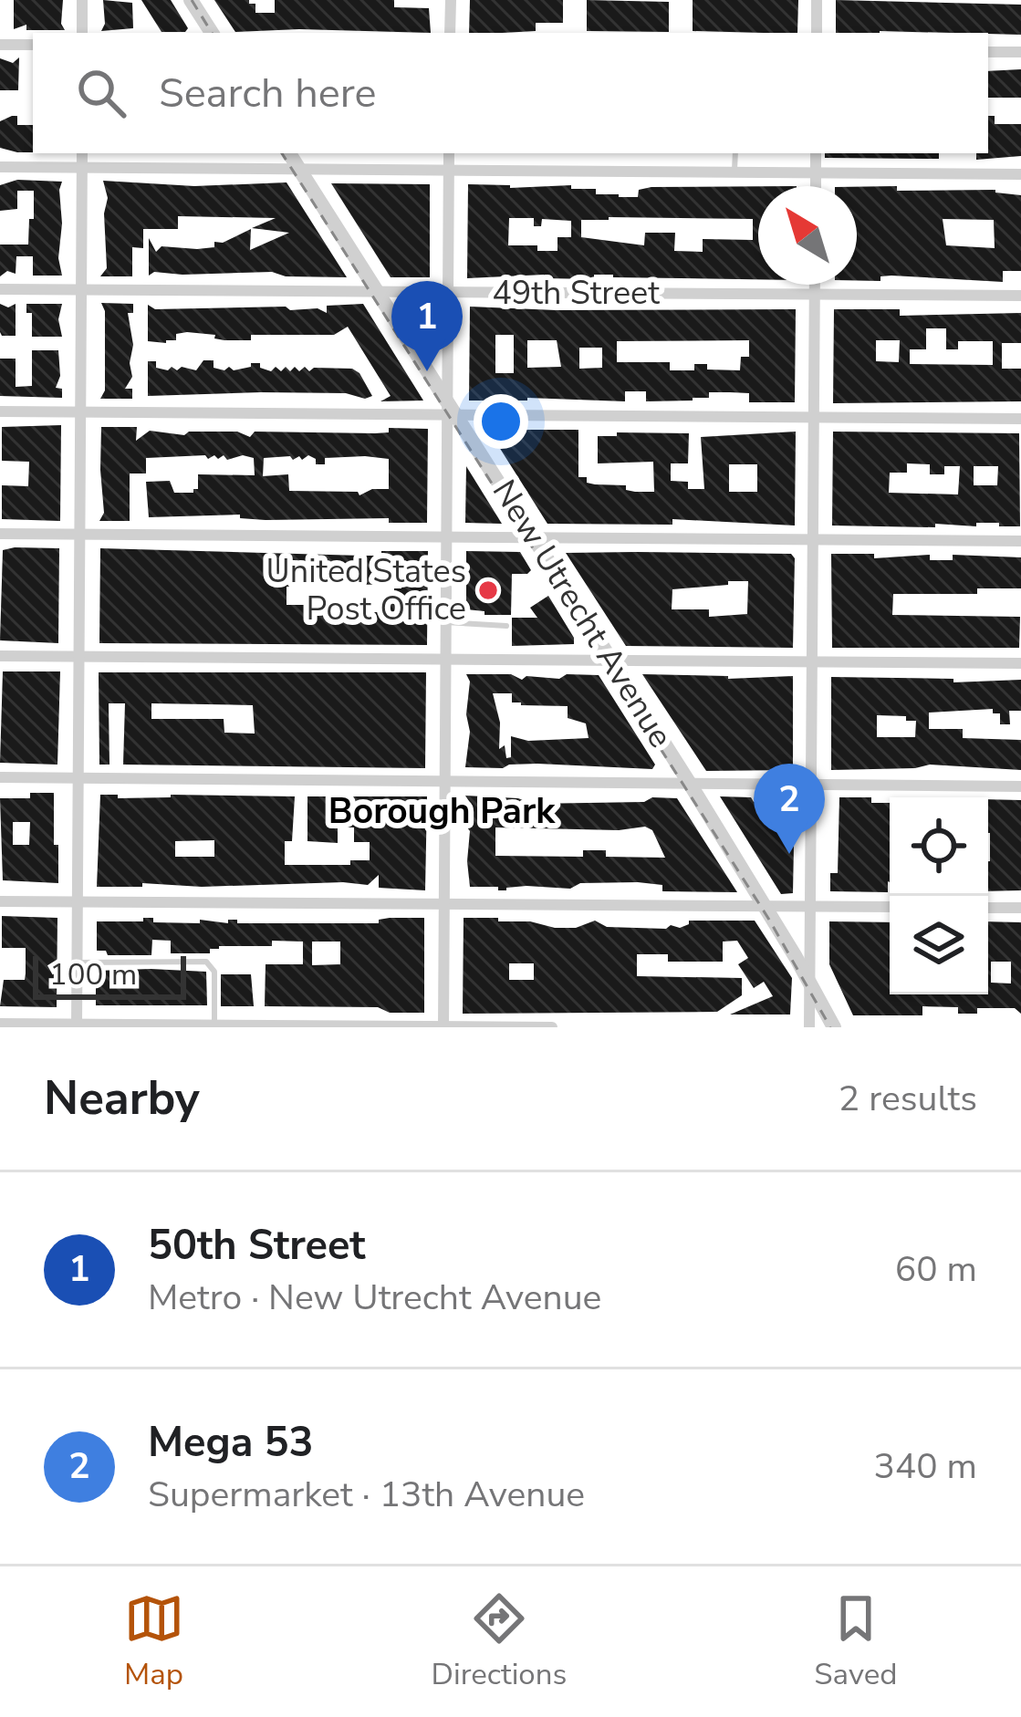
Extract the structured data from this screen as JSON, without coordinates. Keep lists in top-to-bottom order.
{
  "streets": {
    "street": ["49th Street", "New Utrecht Avenue"]
  },
  "crossings": [
    ["49th Street", "New Utrecht Avenue"]
  ],
  "districts": ["Borough Park"],
  "places": ["United States Post Office"],
  "scale_bar": "100 m",
  "north": "top left",
  "page": {
    "search": "Search here",
    "pins": ["1", "2"],
    "scale": "100 m",
    "heading": ["Nearby", "2 results"],
    "list": [
      {
        "mark": "1",
        "name": "50th Street",
        "note": "Metro · New Utrecht Avenue",
        "value": "60 m"
      },
      {
        "mark": "2",
        "name": "Mega 53",
        "note": "Supermarket · 13th Avenue",
        "value": "340 m"
      }
    ],
    "nav": ["Map", "Directions", "Saved"]
  }
}
